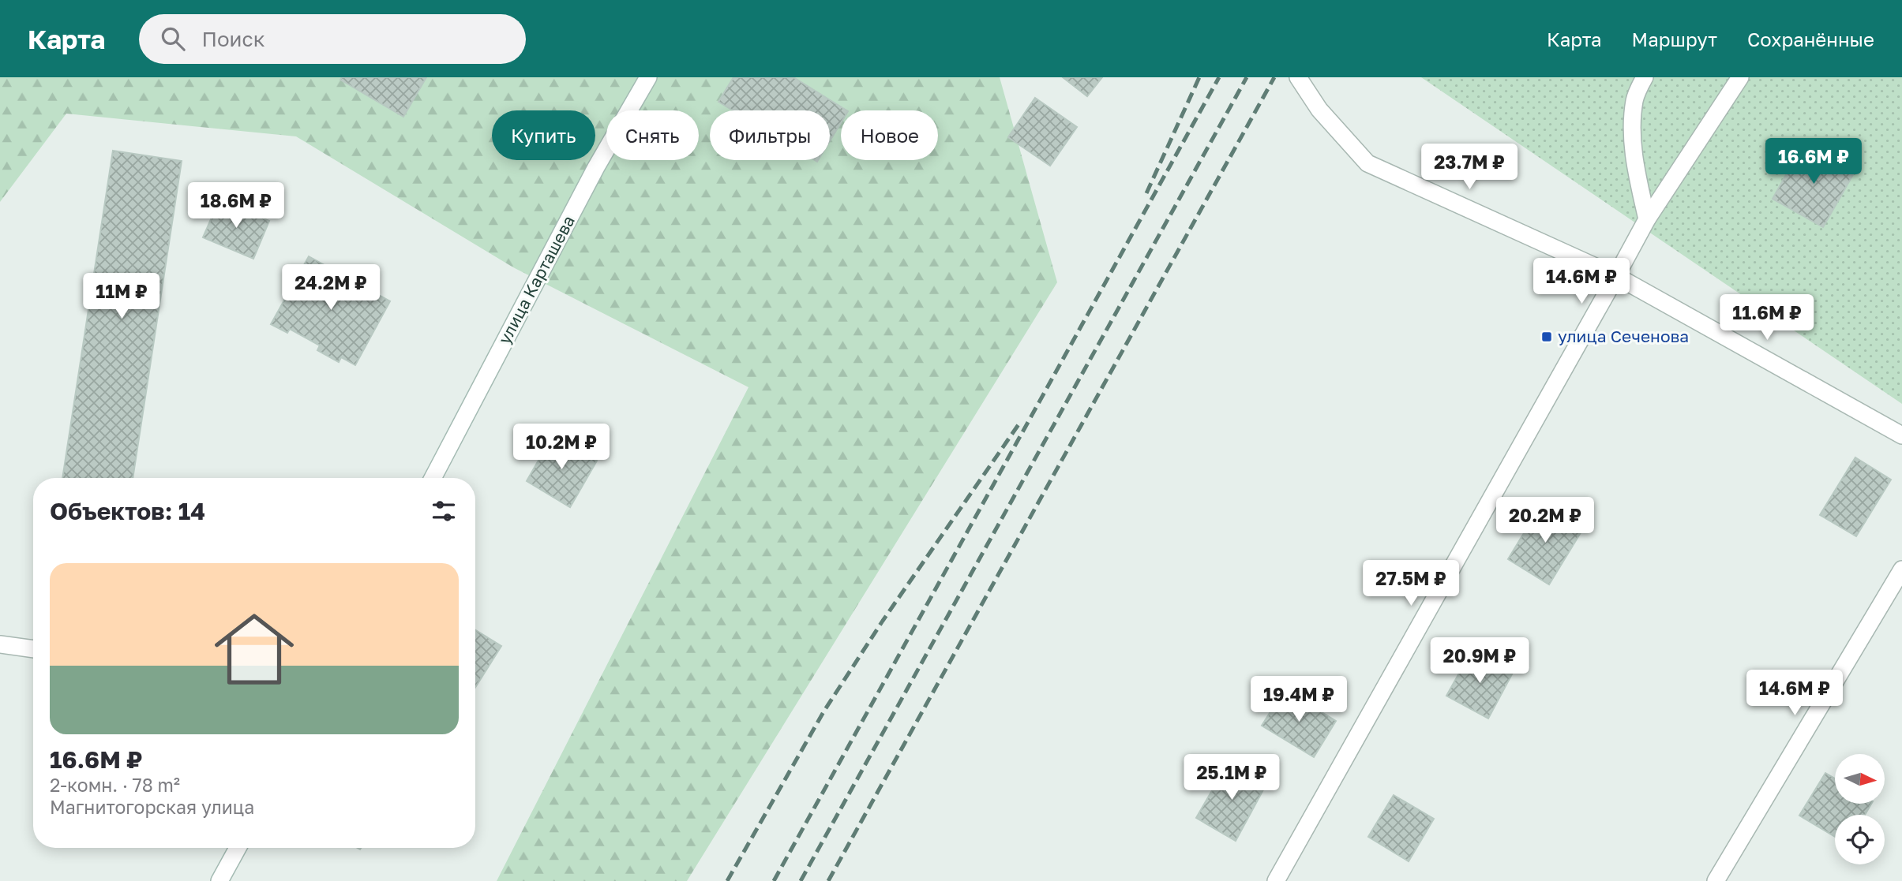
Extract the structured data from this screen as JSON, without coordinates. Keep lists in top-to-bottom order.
{
  "streets": {
    "street": ["улица Карташева"]
  },
  "places": {
    "transit": ["улица Сеченова"]
  },
  "north": "right",
  "page": {
    "header": "Карта",
    "search": "Поиск",
    "nav": ["Карта", "Маршрут", "Сохранённые"],
    "chip": [
      "Купить",
      "Снять",
      "Фильтры",
      "Новое"
    ],
    "price": [
      "16.6M ₽",
      "23.7M ₽",
      "18.6M ₽",
      "14.6M ₽",
      "24.2M ₽",
      "11M ₽",
      "11.6M ₽",
      "10.2M ₽",
      "20.2M ₽",
      "27.5M ₽",
      "20.9M ₽",
      "14.6M ₽",
      "19.4M ₽",
      "25.1M ₽"
    ],
    "heading": "Объектов: 14",
    "list": [
      {
        "name": "16.6M ₽",
        "note": "2-комн. · 78 m² · Магнитогорская улица"
      }
    ]
  }
}
